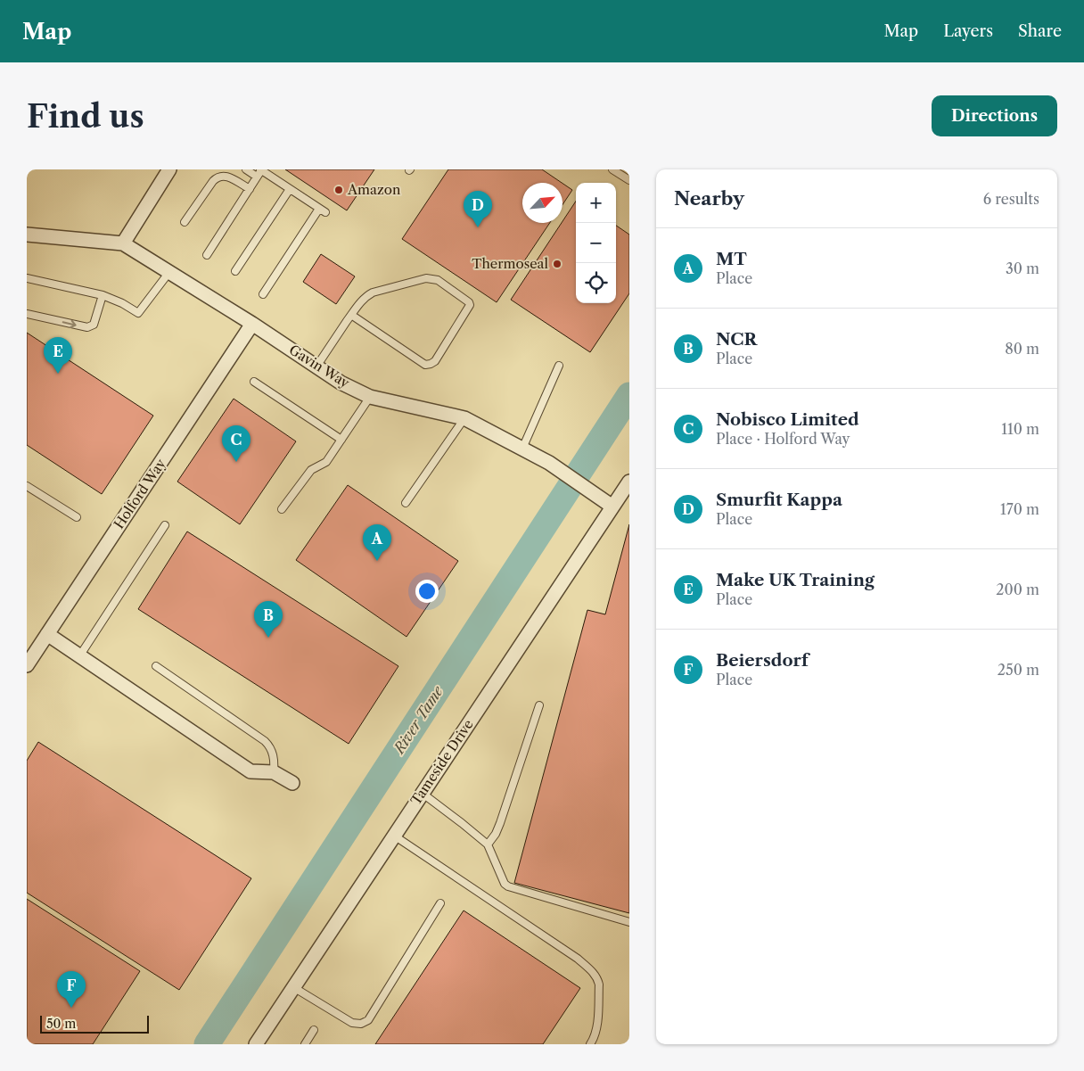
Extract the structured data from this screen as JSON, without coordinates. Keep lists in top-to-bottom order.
{
  "streets": {
    "street": ["Gavin Way", "Holford Way", "Tameside Drive"]
  },
  "crossings": [
    ["Gavin Way", "Holford Way"],
    ["Gavin Way", "Tameside Drive"]
  ],
  "water": ["River Tame"],
  "places": ["Amazon", "Thermoseal"],
  "scale_bar": "50 m",
  "north": "top right",
  "page": {
    "header": "Map",
    "nav": ["Map", "Layers", "Share"],
    "buttons": "Directions",
    "title": "Find us",
    "heading": ["Nearby", "6 results"],
    "map_buttons": ["+", "−"],
    "pins": [
      "D",
      "E",
      "C",
      "A",
      "B",
      "F"
    ],
    "list": [
      {
        "mark": "A",
        "name": "MT",
        "note": "Place",
        "value": "30 m"
      },
      {
        "mark": "B",
        "name": "NCR",
        "note": "Place",
        "value": "80 m"
      },
      {
        "mark": "C",
        "name": "Nobisco Limited",
        "note": "Place · Holford Way",
        "value": "110 m"
      },
      {
        "mark": "D",
        "name": "Smurfit Kappa",
        "note": "Place",
        "value": "170 m"
      },
      {
        "mark": "E",
        "name": "Make UK Training",
        "note": "Place",
        "value": "200 m"
      },
      {
        "mark": "F",
        "name": "Beiersdorf",
        "note": "Place",
        "value": "250 m"
      }
    ],
    "scale": "50 m"
  }
}
